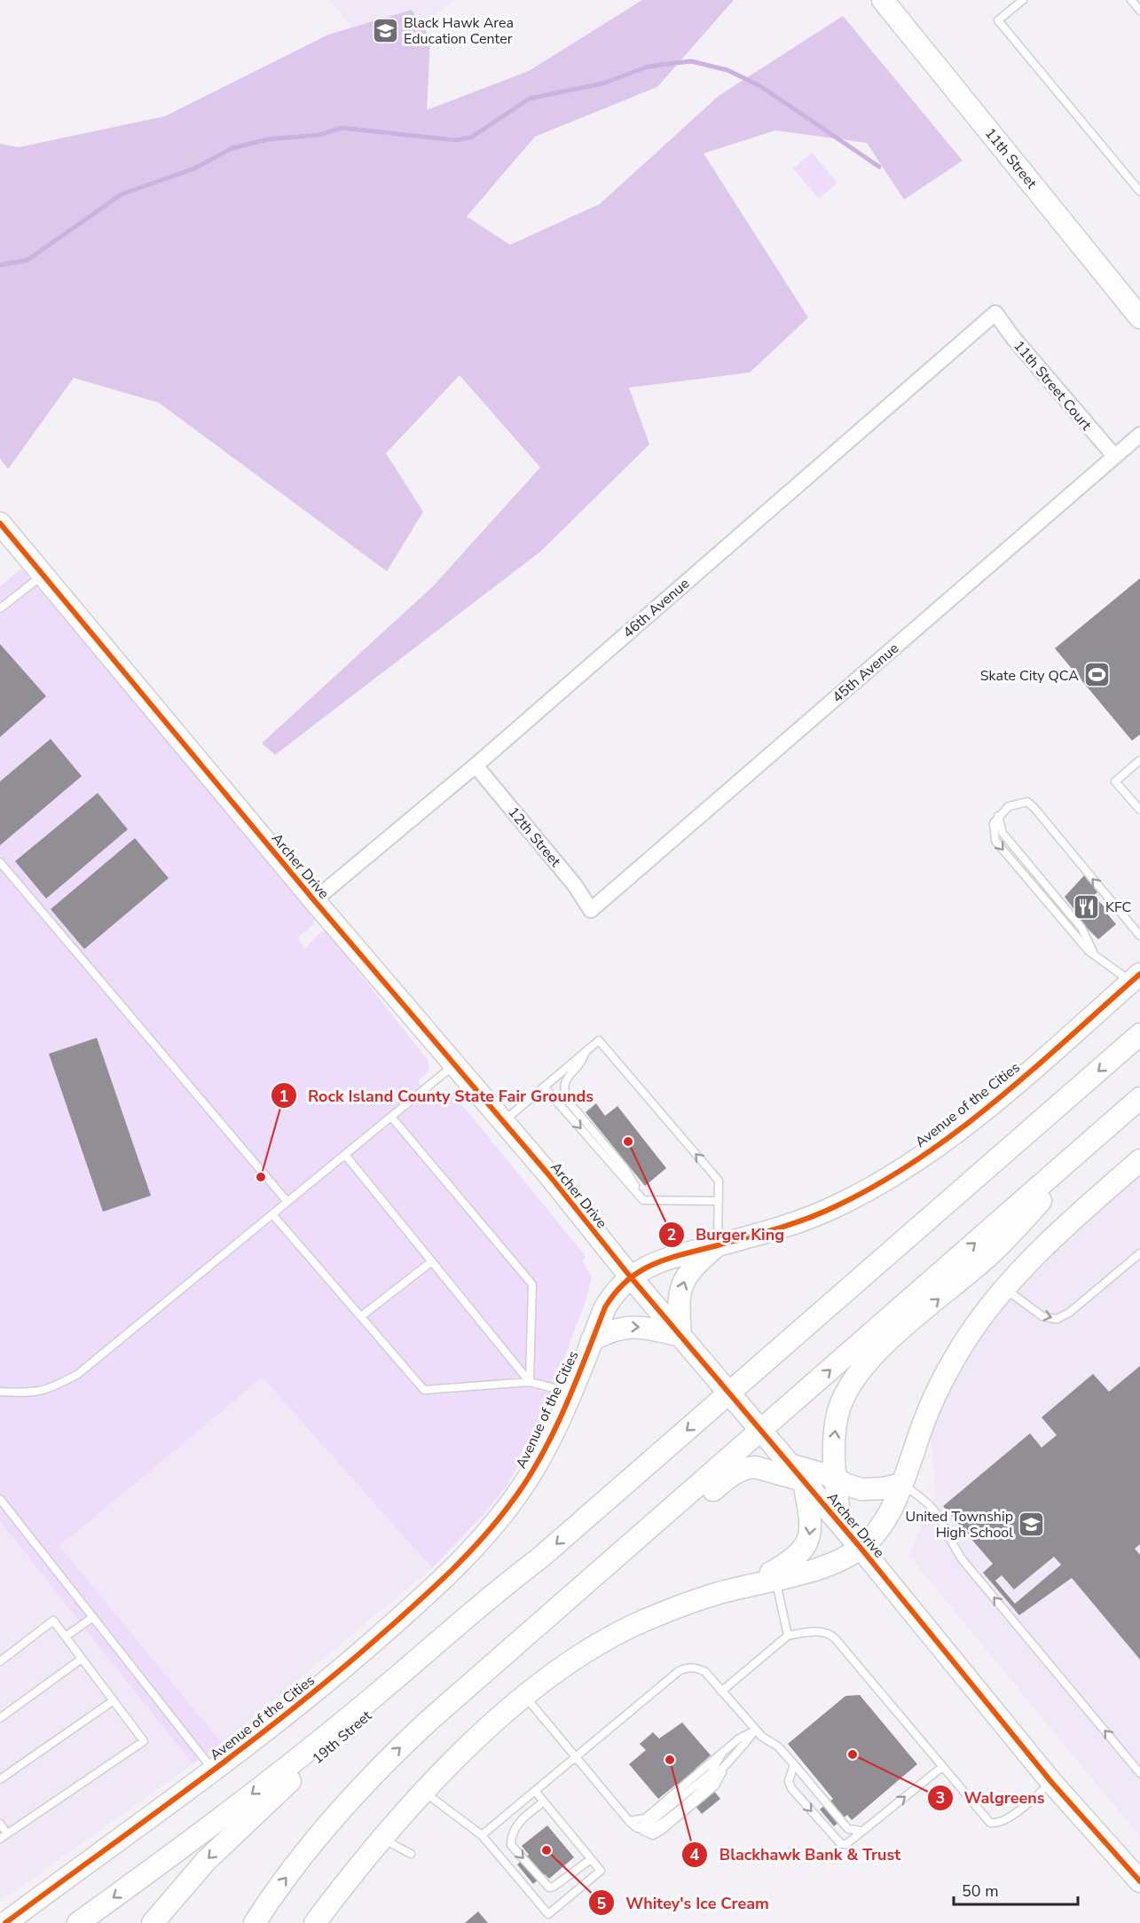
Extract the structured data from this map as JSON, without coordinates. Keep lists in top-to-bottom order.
{
  "streets": {
    "street": [
      "11th Street",
      "11th Street Court",
      "46th Avenue",
      "45th Avenue",
      "12th Street",
      "Archer Drive",
      "Avenue of the Cities",
      "19th Street"
    ]
  },
  "crossings": [
    ["11th Street Court", "46th Avenue"],
    ["11th Street Court", "45th Avenue"],
    ["46th Avenue", "12th Street"],
    ["46th Avenue", "Archer Drive"],
    ["45th Avenue", "12th Street"],
    ["Archer Drive", "Avenue of the Cities"]
  ],
  "places": {
    "school or university": ["Black Hawk Area Education Center", "United Township High School"],
    "sports": ["Skate City QCA"],
    "restaurant": ["KFC"],
    "other": [
      "Burger King",
      "Rock Island County State Fair Grounds",
      "Walgreens",
      "Blackhawk Bank & Trust",
      "Whitey's Ice Cream"
    ]
  },
  "scale_bar": "50 m"
}
